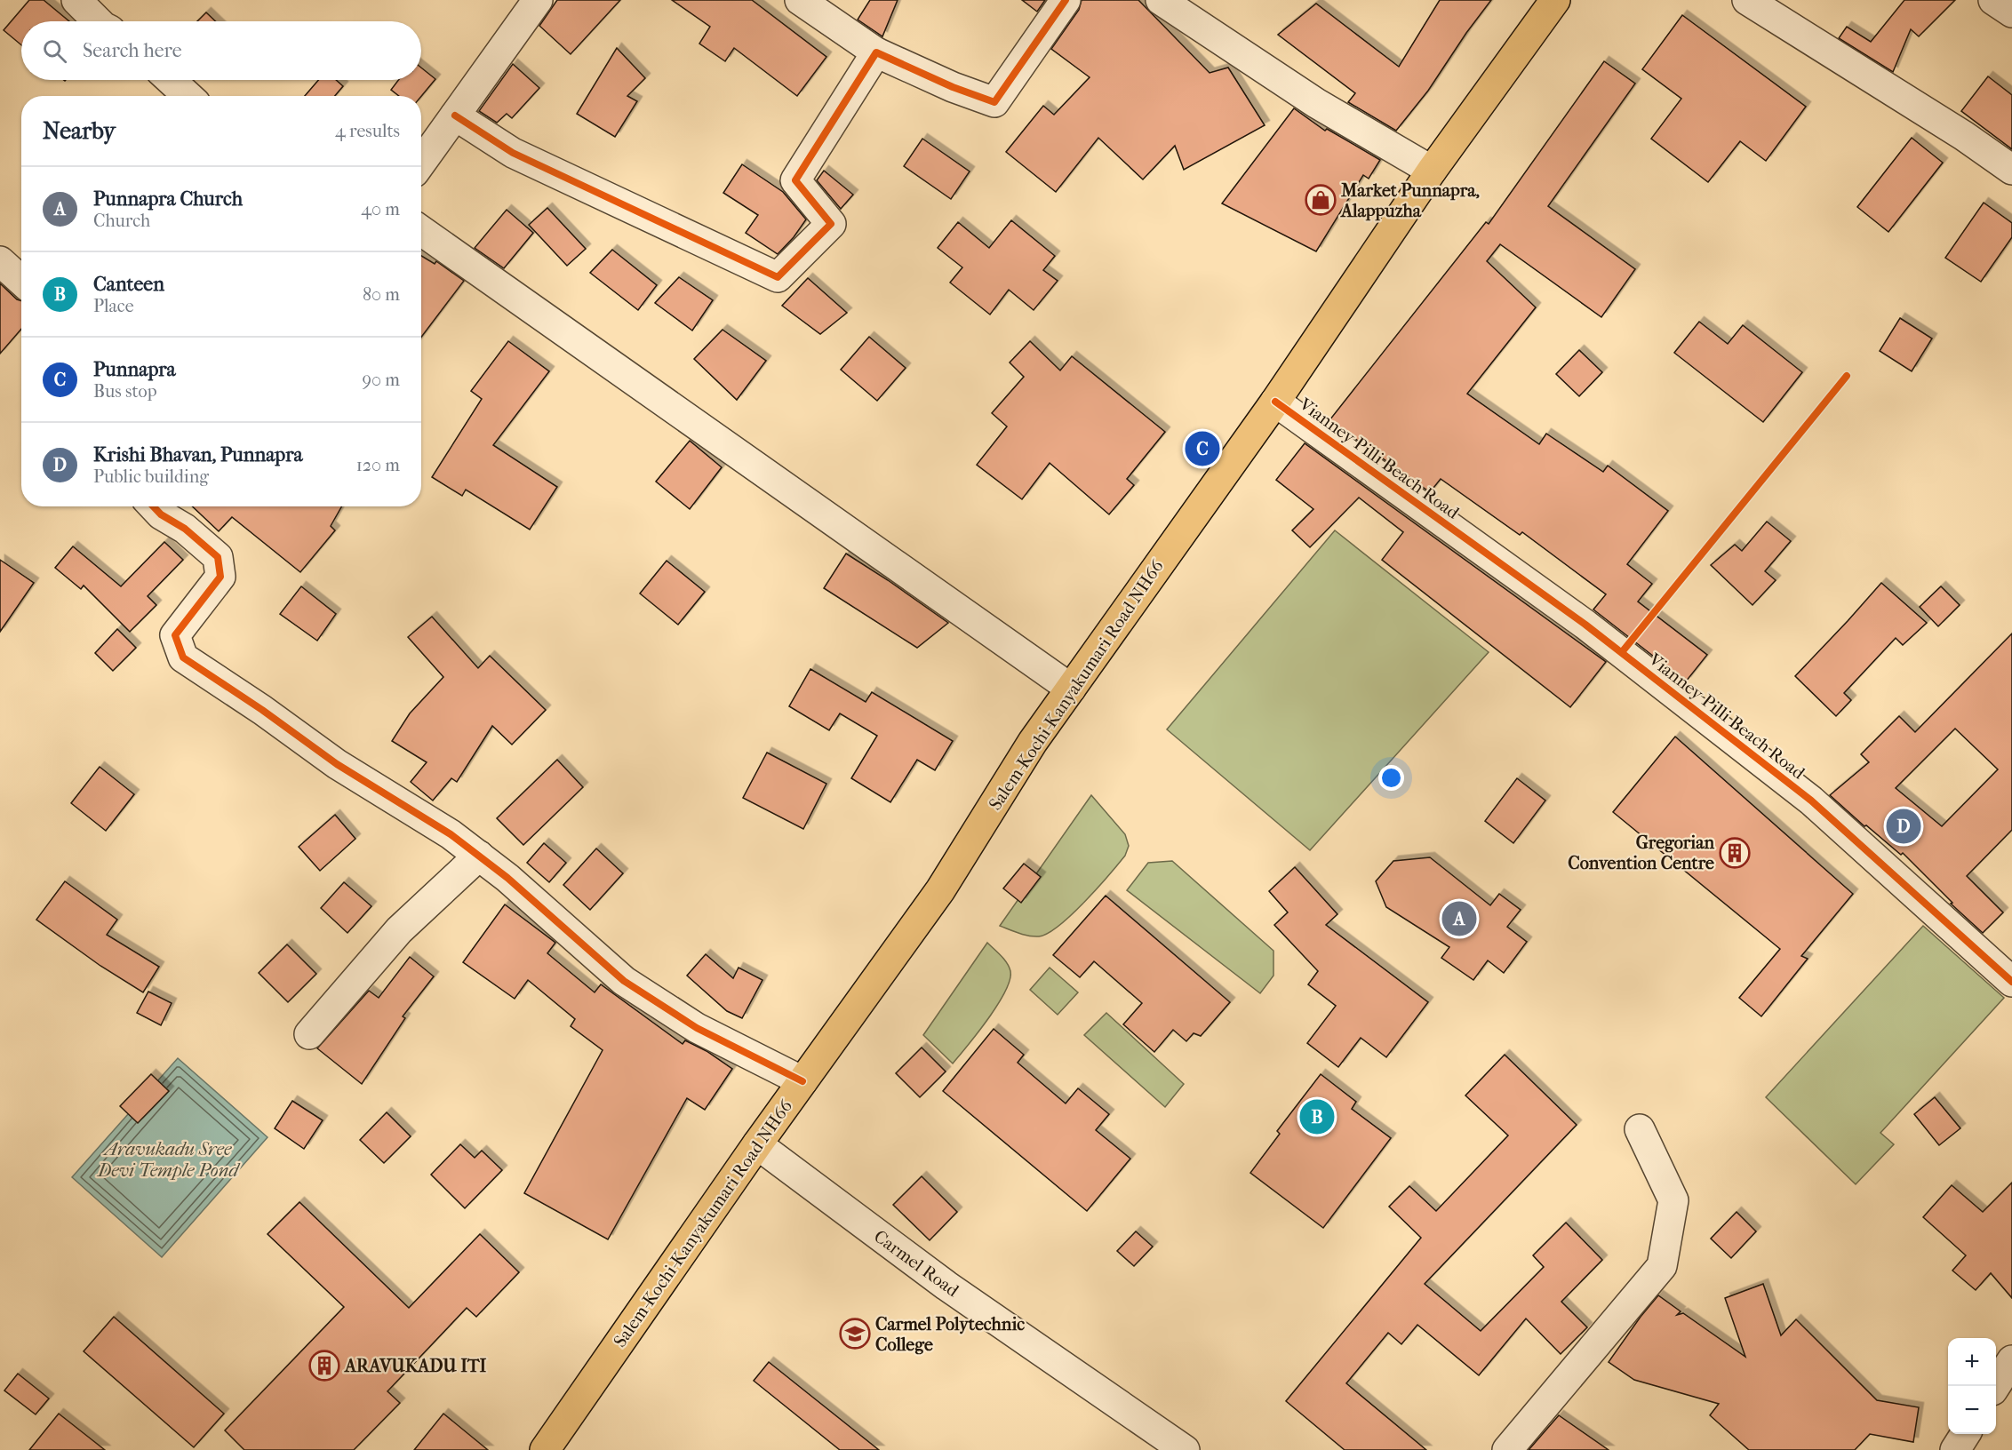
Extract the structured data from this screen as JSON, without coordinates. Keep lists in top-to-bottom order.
{
  "streets": {
    "highway": ["Salem-Kochi-Kanyakumari Road NH66"],
    "street": ["Vianney Pilli Beach Road", "Carmel Road"]
  },
  "crossings": [
    ["Vianney Pilli Beach Road", "Salem-Kochi-Kanyakumari Road NH66"],
    ["Salem-Kochi-Kanyakumari Road NH66", "Carmel Road"]
  ],
  "water": ["Aravukadu Sree Devi Temple Pond"],
  "places": {
    "shop": ["Market Punnapra, Alappuzha"],
    "building": ["Gregorian Convention Centre", "ARAVUKADU ITI"],
    "school or university": ["Carmel Polytechnic College"]
  },
  "page": {
    "search": "Search here",
    "heading": ["Nearby", "4 results"],
    "list": [
      {
        "mark": "A",
        "name": "Punnapra Church",
        "note": "Church",
        "value": "40 m"
      },
      {
        "mark": "B",
        "name": "Canteen",
        "note": "Place",
        "value": "80 m"
      },
      {
        "mark": "C",
        "name": "Punnapra",
        "note": "Bus stop",
        "value": "90 m"
      },
      {
        "mark": "D",
        "name": "Krishi Bhavan, Punnapra",
        "note": "Public building",
        "value": "120 m"
      }
    ],
    "pins": [
      "C",
      "D",
      "A",
      "B"
    ],
    "map_buttons": ["+", "−"]
  }
}
